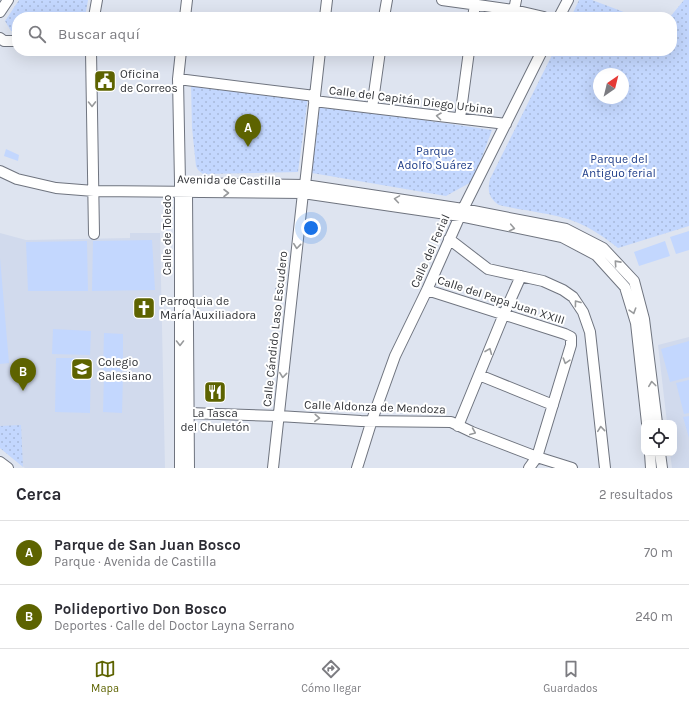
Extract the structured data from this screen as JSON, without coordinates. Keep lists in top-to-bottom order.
{
  "streets": {
    "street": [
      "Calle del Capitán Diego Urbina",
      "Avenida de Castilla",
      "Calle de Toledo",
      "Calle del Ferial",
      "Calle del Papa Juan XXIII",
      "Calle Cándido Laso Escudero",
      "Calle Aldonza de Mendoza"
    ]
  },
  "crossings": [
    ["Calle del Capitán Diego Urbina", "Calle de Toledo"],
    ["Calle del Capitán Diego Urbina", "Calle del Ferial"],
    ["Calle del Capitán Diego Urbina", "Calle Cándido Laso Escudero"],
    ["Avenida de Castilla", "Calle de Toledo"],
    ["Avenida de Castilla", "Calle del Ferial"],
    ["Avenida de Castilla", "Calle Cándido Laso Escudero"],
    ["Calle de Toledo", "Calle Aldonza de Mendoza"],
    ["Calle del Ferial", "Calle del Papa Juan XXIII"],
    ["Calle del Ferial", "Calle Aldonza de Mendoza"],
    ["Calle del Papa Juan XXIII", "Calle Aldonza de Mendoza"],
    ["Calle Cándido Laso Escudero", "Calle Aldonza de Mendoza"]
  ],
  "one_way": ["Calle Cándido Laso Escudero"],
  "parks": ["Parque Adolfo Suárez", "Parque del Antiguo ferial"],
  "places": {
    "public building": ["Oficina de Correos"],
    "church": ["Parroquia de María Auxiliadora"],
    "school or university": ["Colegio Salesiano"],
    "restaurant": ["La Tasca del Chuletón"]
  },
  "north": "top right",
  "page": {
    "search": "Buscar aquí",
    "pins": ["A", "B"],
    "heading": ["Cerca", "2 resultados"],
    "list": [
      {
        "mark": "A",
        "name": "Parque de San Juan Bosco",
        "note": "Parque · Avenida de Castilla",
        "value": "70 m"
      },
      {
        "mark": "B",
        "name": "Polideportivo Don Bosco",
        "note": "Deportes · Calle del Doctor Layna Serrano",
        "value": "240 m"
      }
    ],
    "nav": ["Mapa", "Cómo llegar", "Guardados"]
  }
}
